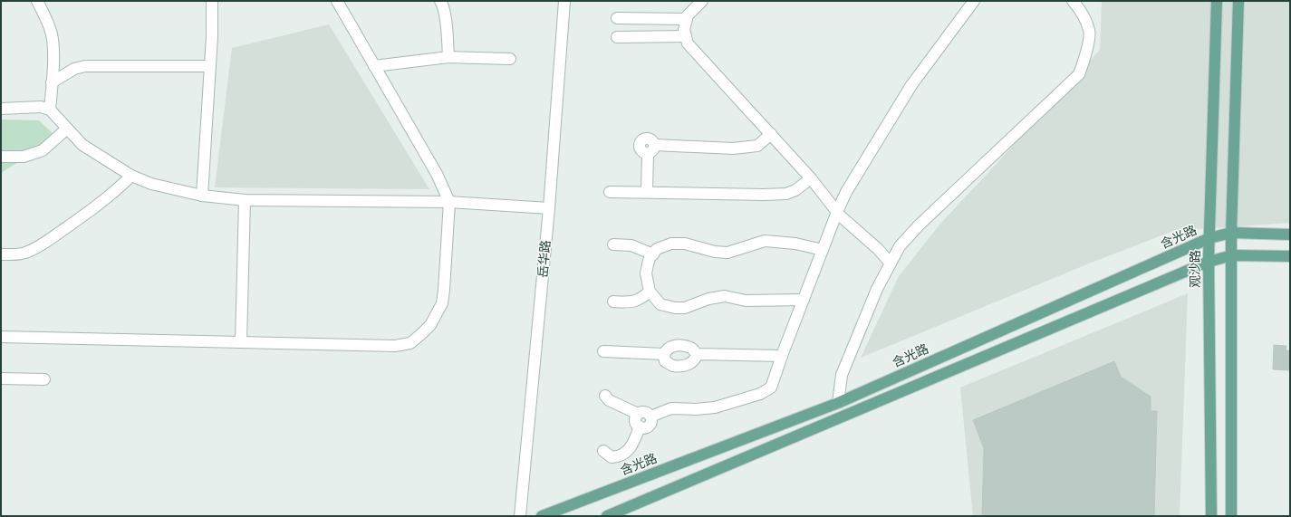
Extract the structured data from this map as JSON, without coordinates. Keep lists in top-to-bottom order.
{
  "streets": {
    "main road": ["含光路", "观沙路"],
    "street": ["岳华路"]
  },
  "crossings": [
    ["含光路", "观沙路"]
  ]
}
